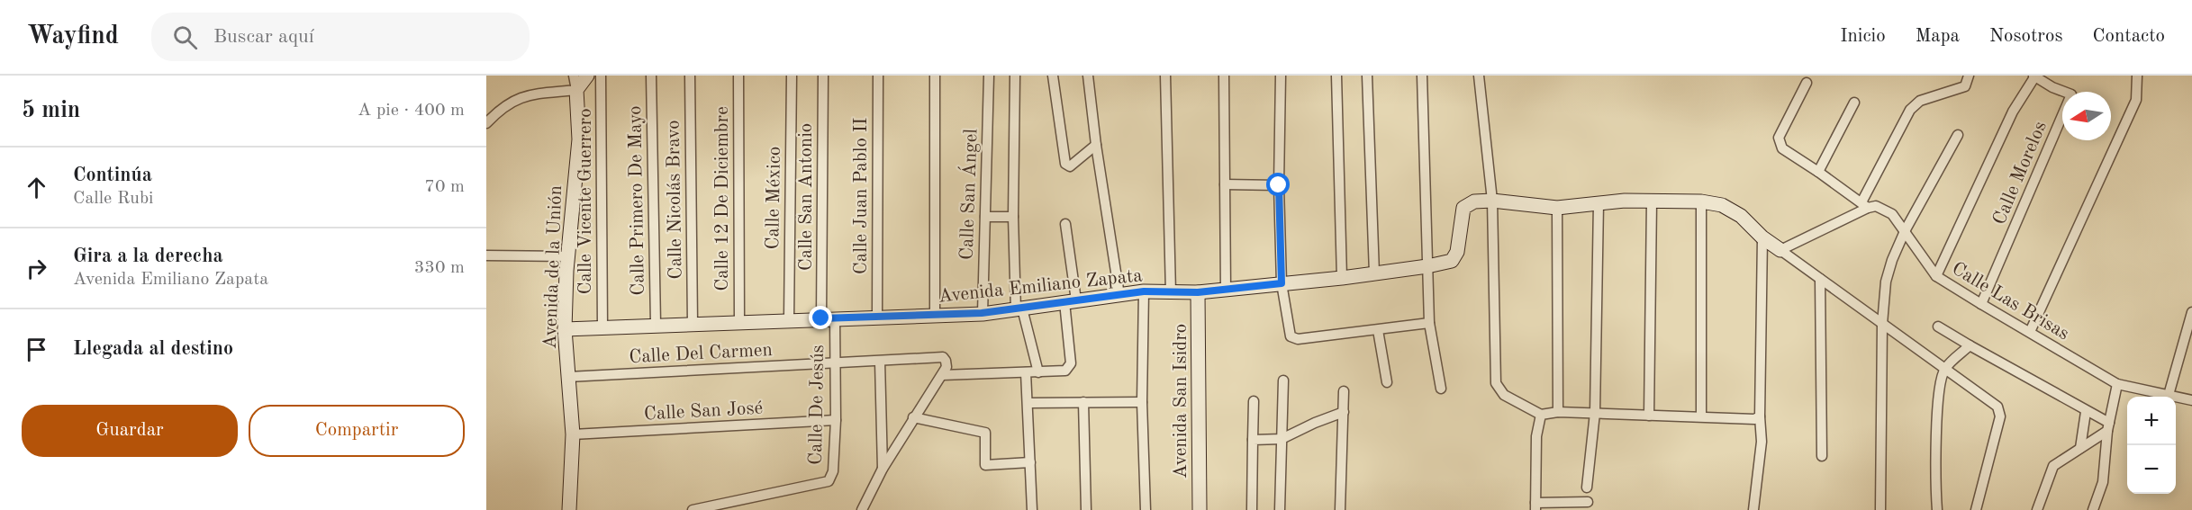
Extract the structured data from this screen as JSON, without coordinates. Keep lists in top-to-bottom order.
{
  "streets": {
    "main road": ["Avenida de la Unión", "Avenida Emiliano Zapata", "Avenida San Isidro"],
    "street": [
      "Calle Morelos",
      "Calle San Ángel",
      "Calle Juan Pablo II",
      "Calle San Antonio",
      "Calle México",
      "Calle 12 De Diciembre",
      "Calle Nicolás Bravo",
      "Calle Primero De Mayo",
      "Calle Vicente Guerrero",
      "Calle Las Brisas",
      "Calle Del Carmen",
      "Calle De Jesús",
      "Calle San José"
    ]
  },
  "crossings": [
    ["Calle Morelos", "Calle Las Brisas"],
    ["Calle San Ángel", "Avenida Emiliano Zapata"],
    ["Calle Juan Pablo II", "Avenida Emiliano Zapata"],
    ["Calle San Antonio", "Avenida Emiliano Zapata"],
    ["Calle San Antonio", "Calle De Jesús"],
    ["Calle México", "Avenida Emiliano Zapata"],
    ["Calle 12 De Diciembre", "Avenida Emiliano Zapata"],
    ["Calle Nicolás Bravo", "Avenida Emiliano Zapata"],
    ["Calle Primero De Mayo", "Avenida Emiliano Zapata"],
    ["Calle Vicente Guerrero", "Avenida Emiliano Zapata"],
    ["Avenida de la Unión", "Avenida Emiliano Zapata"],
    ["Avenida de la Unión", "Calle Del Carmen"],
    ["Avenida de la Unión", "Calle San José"],
    ["Avenida Emiliano Zapata", "Avenida San Isidro"],
    ["Avenida Emiliano Zapata", "Calle De Jesús"],
    ["Calle Del Carmen", "Calle De Jesús"],
    ["Calle De Jesús", "Calle San José"]
  ],
  "north": "left",
  "page": {
    "header": "Wayfind",
    "search": "Buscar aquí",
    "nav": [
      "Inicio",
      "Mapa",
      "Nosotros",
      "Contacto"
    ],
    "heading": ["5 min", "A pie · 400 m"],
    "list": [
      ["Continúa", "Calle Rubi", "70 m"],
      ["Gira a la derecha", "Avenida Emiliano Zapata", "330 m"],
      "Llegada al destino"
    ],
    "buttons": ["Guardar", "Compartir"],
    "map_buttons": ["+", "−"]
  }
}
